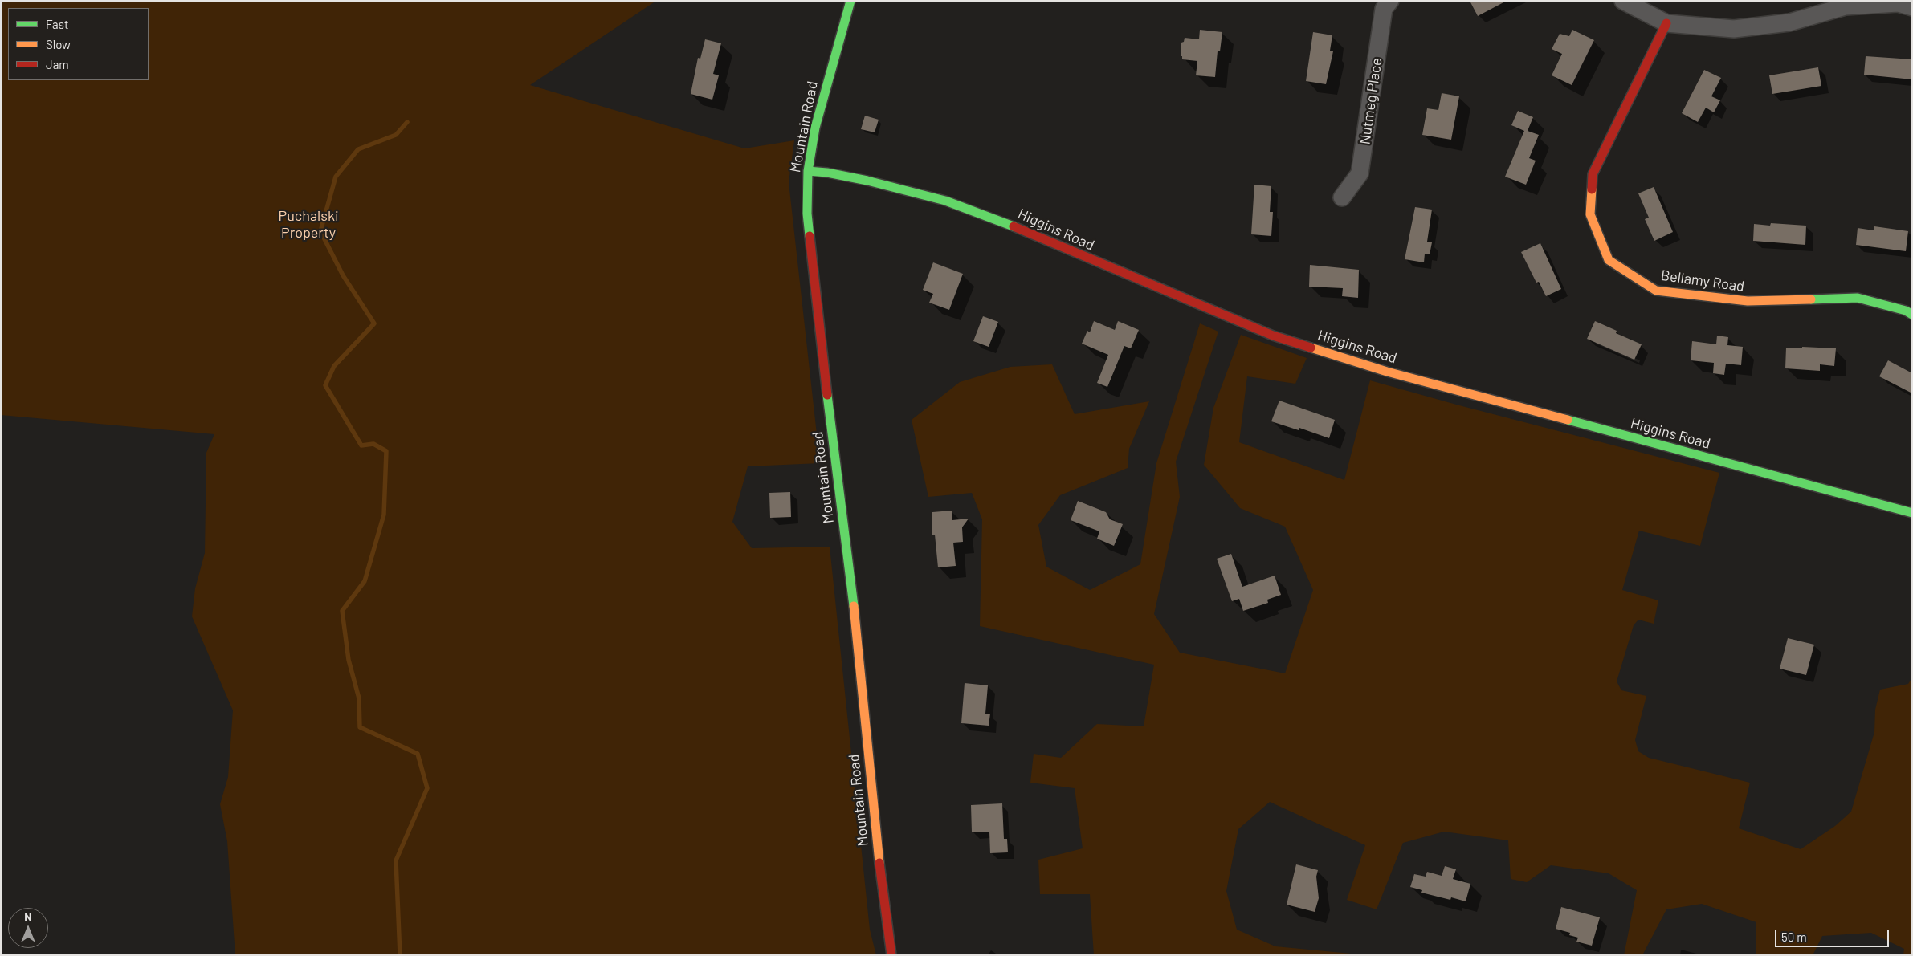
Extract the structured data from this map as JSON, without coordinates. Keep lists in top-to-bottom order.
{
  "streets": {
    "street": [
      "Nutmeg Place",
      "Mountain Road",
      "Higgins Road",
      "Bellamy Road"
    ]
  },
  "crossings": [
    ["Mountain Road", "Higgins Road"]
  ],
  "parks": ["Puchalski Property"],
  "legend": ["Fast", "Slow", "Jam"],
  "scale_bar": "50 m",
  "north": "top"
}
